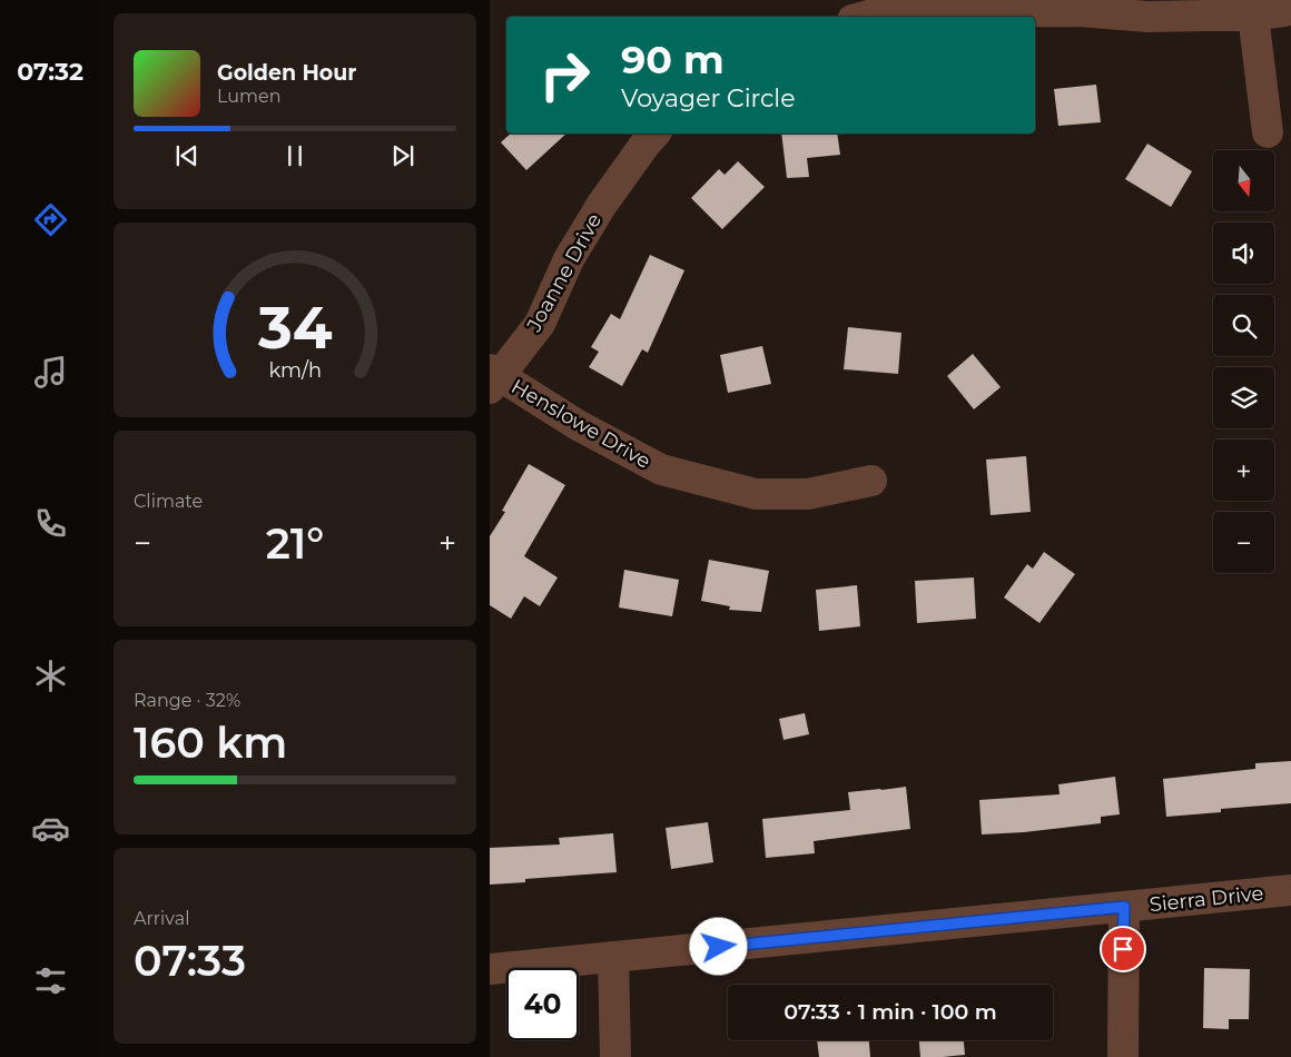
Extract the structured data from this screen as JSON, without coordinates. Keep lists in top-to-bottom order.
{
  "streets": {
    "street": ["Joanne Drive", "Henslowe Drive", "Sierra Drive"]
  },
  "crossings": [
    ["Joanne Drive", "Henslowe Drive"]
  ],
  "north": "bottom",
  "page": {
    "tabs": "07:32",
    "turn": ["90 m", "Voyager Circle"],
    "song": ["Golden Hour", "Lumen"],
    "map_buttons": ["+", "−"],
    "tile": [
      "Climate",
      ["Range · 32%", "160 km"],
      ["Arrival", "07:33"]
    ],
    "heat": ["−", "21°", "+"],
    "limit": "40",
    "trip": "07:33 · 1 min · 100 m",
    "gauge": ["34", "km/h"]
  }
}
